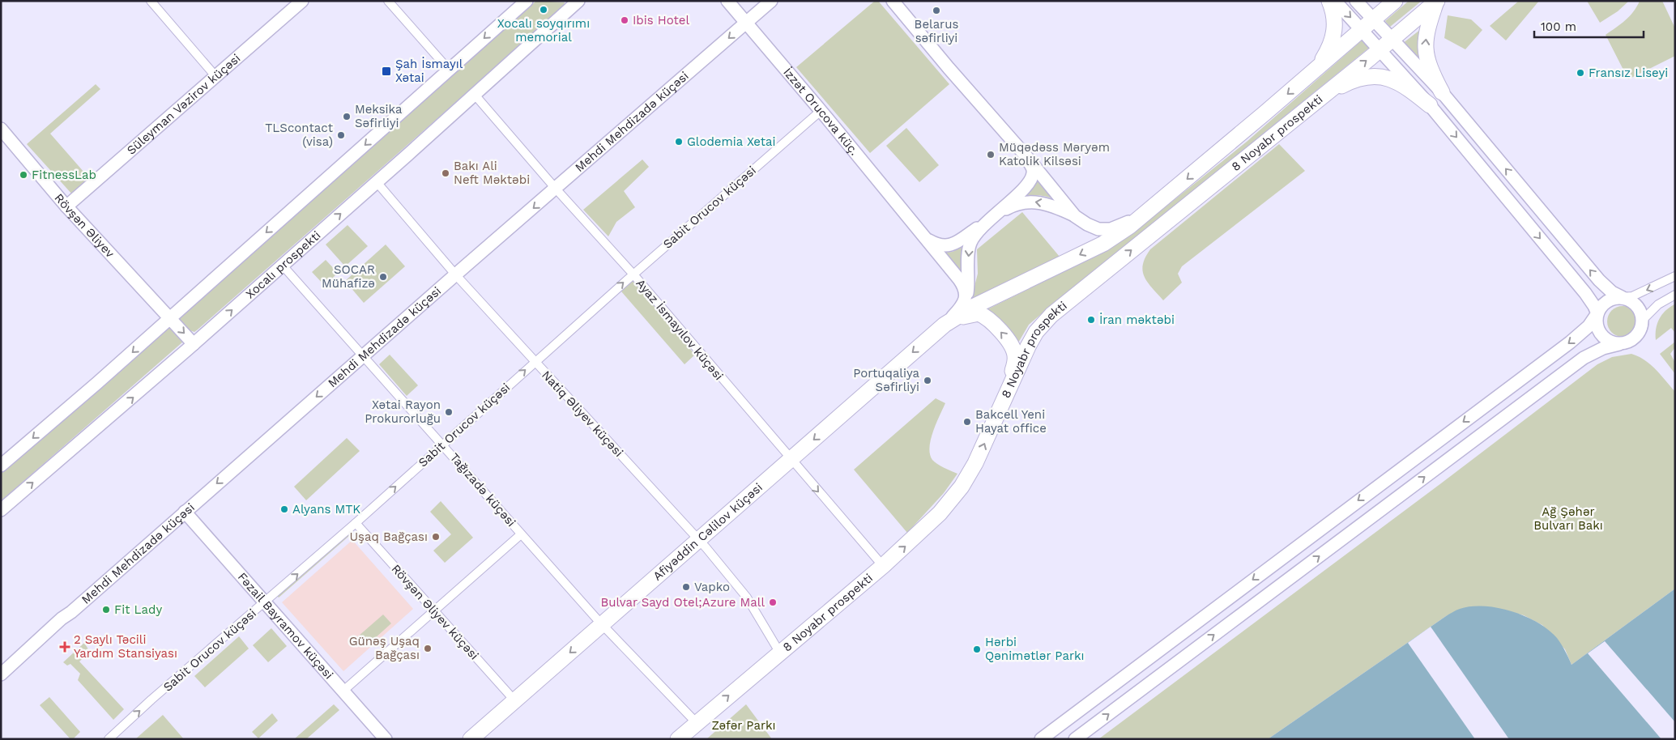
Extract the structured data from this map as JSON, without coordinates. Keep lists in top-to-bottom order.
{
  "streets": {
    "highway": ["8 Noyabr prospekti", "Afiyəddin Cəlilov küçəsi"],
    "main road": [
      "Süleyman Vəzirov küçəsi",
      "İzzət Orucova küç.",
      "Mehdi Mehdizadə küçəsi",
      "Rövşən Əliyev",
      "Xocalı prospekti",
      "Fəzail Bayramov küçəsi"
    ],
    "street": [
      "Sabit Orucov küçəsi",
      "Ayaz İsmayılov küçəsi",
      "Natiq Əliyev küçəsi",
      "Tağızadə küçəsi",
      "Rövşən Əliyev küçəsi"
    ]
  },
  "crossings": [
    ["Süleyman Vəzirov küçəsi", "Rövşən Əliyev"],
    ["İzzət Orucova küç.", "Mehdi Mehdizadə küçəsi"],
    ["İzzət Orucova küç.", "Sabit Orucov küçəsi"],
    ["Mehdi Mehdizadə küçəsi", "Ayaz İsmayılov küçəsi"],
    ["Mehdi Mehdizadə küçəsi", "Natiq Əliyev küçəsi"],
    ["Mehdi Mehdizadə küçəsi", "Tağızadə küçəsi"],
    ["Mehdi Mehdizadə küçəsi", "Fəzail Bayramov küçəsi"],
    ["8 Noyabr prospekti", "Ayaz İsmayılov küçəsi"],
    ["8 Noyabr prospekti", "Natiq Əliyev küçəsi"],
    ["8 Noyabr prospekti", "Afiyəddin Cəlilov küçəsi"],
    ["Sabit Orucov küçəsi", "Ayaz İsmayılov küçəsi"],
    ["Sabit Orucov küçəsi", "Natiq Əliyev küçəsi"],
    ["Sabit Orucov küçəsi", "Tağızadə küçəsi"],
    ["Sabit Orucov küçəsi", "Rövşən Əliyev küçəsi"],
    ["Sabit Orucov küçəsi", "Fəzail Bayramov küçəsi"],
    ["Rövşən Əliyev", "Xocalı prospekti"],
    ["Xocalı prospekti", "Ayaz İsmayılov küçəsi"],
    ["Xocalı prospekti", "Natiq Əliyev küçəsi"],
    ["Xocalı prospekti", "Tağızadə küçəsi"],
    ["Ayaz İsmayılov küçəsi", "Afiyəddin Cəlilov küçəsi"],
    ["Natiq Əliyev küçəsi", "Afiyəddin Cəlilov küçəsi"],
    ["Tağızadə küçəsi", "Afiyəddin Cəlilov küçəsi"],
    ["Afiyəddin Cəlilov küçəsi", "Rövşən Əliyev küçəsi"]
  ],
  "one_way": ["Mehdi Mehdizadə küçəsi", "Sabit Orucov küçəsi", "Afiyəddin Cəlilov küçəsi"],
  "parks": ["Ağ Şəhər Bulvarı Bakı", "Zəfər Parkı"],
  "places": {
    "other": [
      "Xocalı soyqırımı memorial",
      "Belarus səfirliyi",
      "Ibis Hotel",
      "Fransız Liseyi",
      "Meksika Səfirliyi",
      "TLScontact (visa)",
      "Glodemia Xetai",
      "Müqədəss Məryəm Katolik Kilsəsi",
      "Bakı Ali Neft Məktəbi",
      "FitnessLab",
      "SOCAR Mühafizə",
      "İran məktəbi",
      "Portuqaliya Səfirliyi",
      "Xətai Rayon Prokurorluğu",
      "Bakcell Yeni Hayat office",
      "Alyans MTK",
      "Uşaq Bağçası",
      "Vapko",
      "Bulvar Sayd Otel;Azure Mall",
      "Fit Lady",
      "Günəş Uşaq Bağçası",
      "Hərbi Qənimətlər Parkı"
    ],
    "transit": ["Şah İsmayıl Xətai"],
    "health": ["2 Saylı Təcili Yardım Stansiyası"]
  },
  "scale_bar": "100 m"
}
